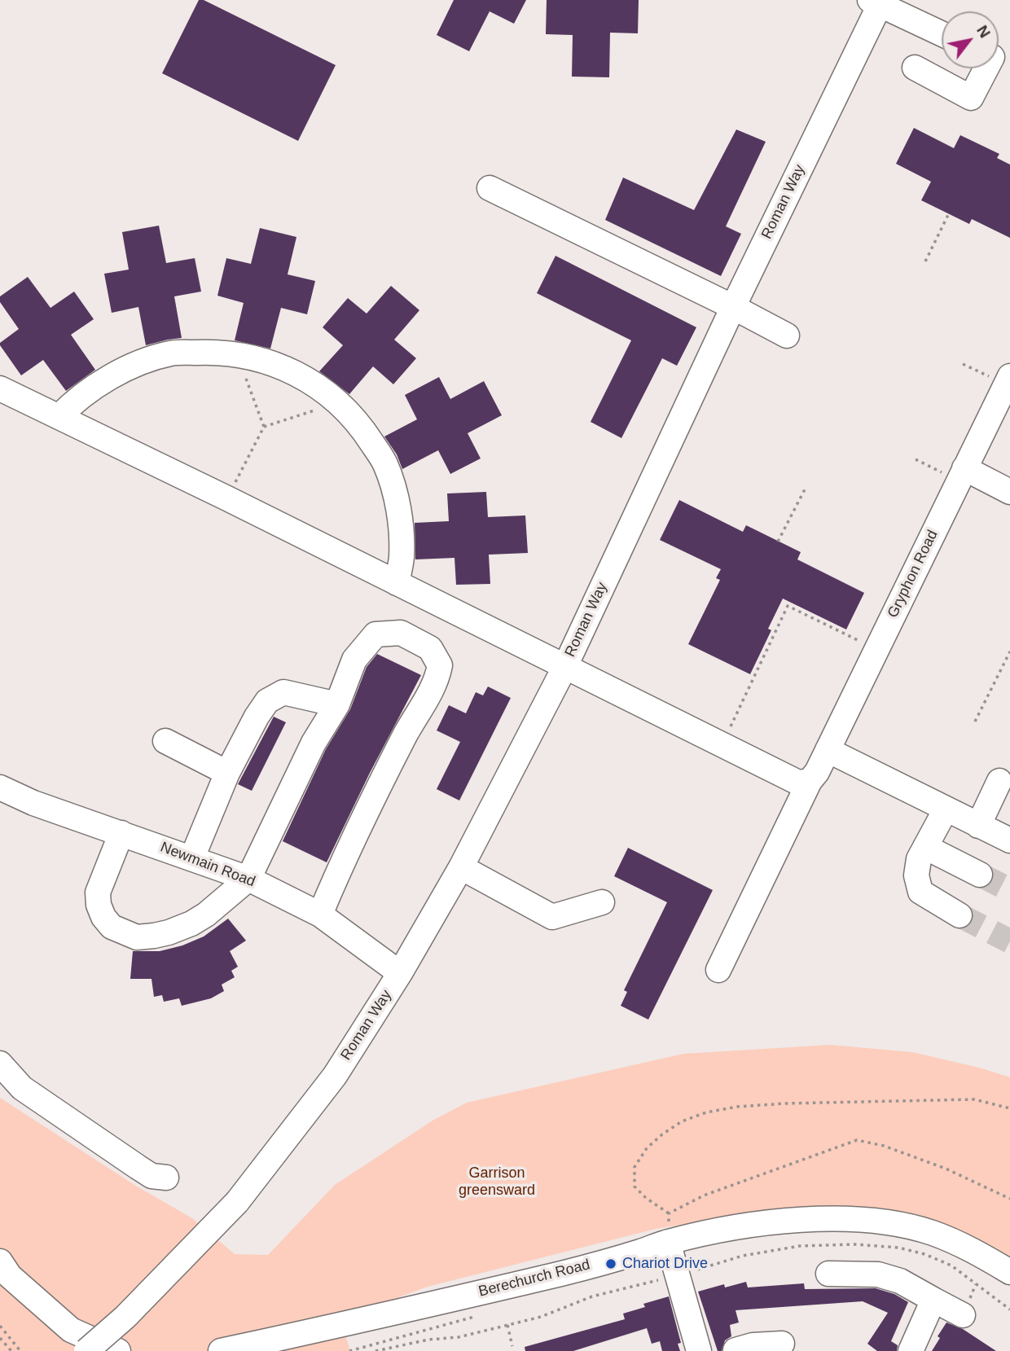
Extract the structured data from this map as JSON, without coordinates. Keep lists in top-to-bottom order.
{
  "streets": {
    "street": [
      "Roman Way",
      "Gryphon Road",
      "Newmain Road",
      "Berechurch Road"
    ]
  },
  "crossings": [
    ["Roman Way", "Newmain Road"]
  ],
  "parks": ["Garrison greensward"],
  "places": ["Chariot Drive"],
  "north": "top right"
}
